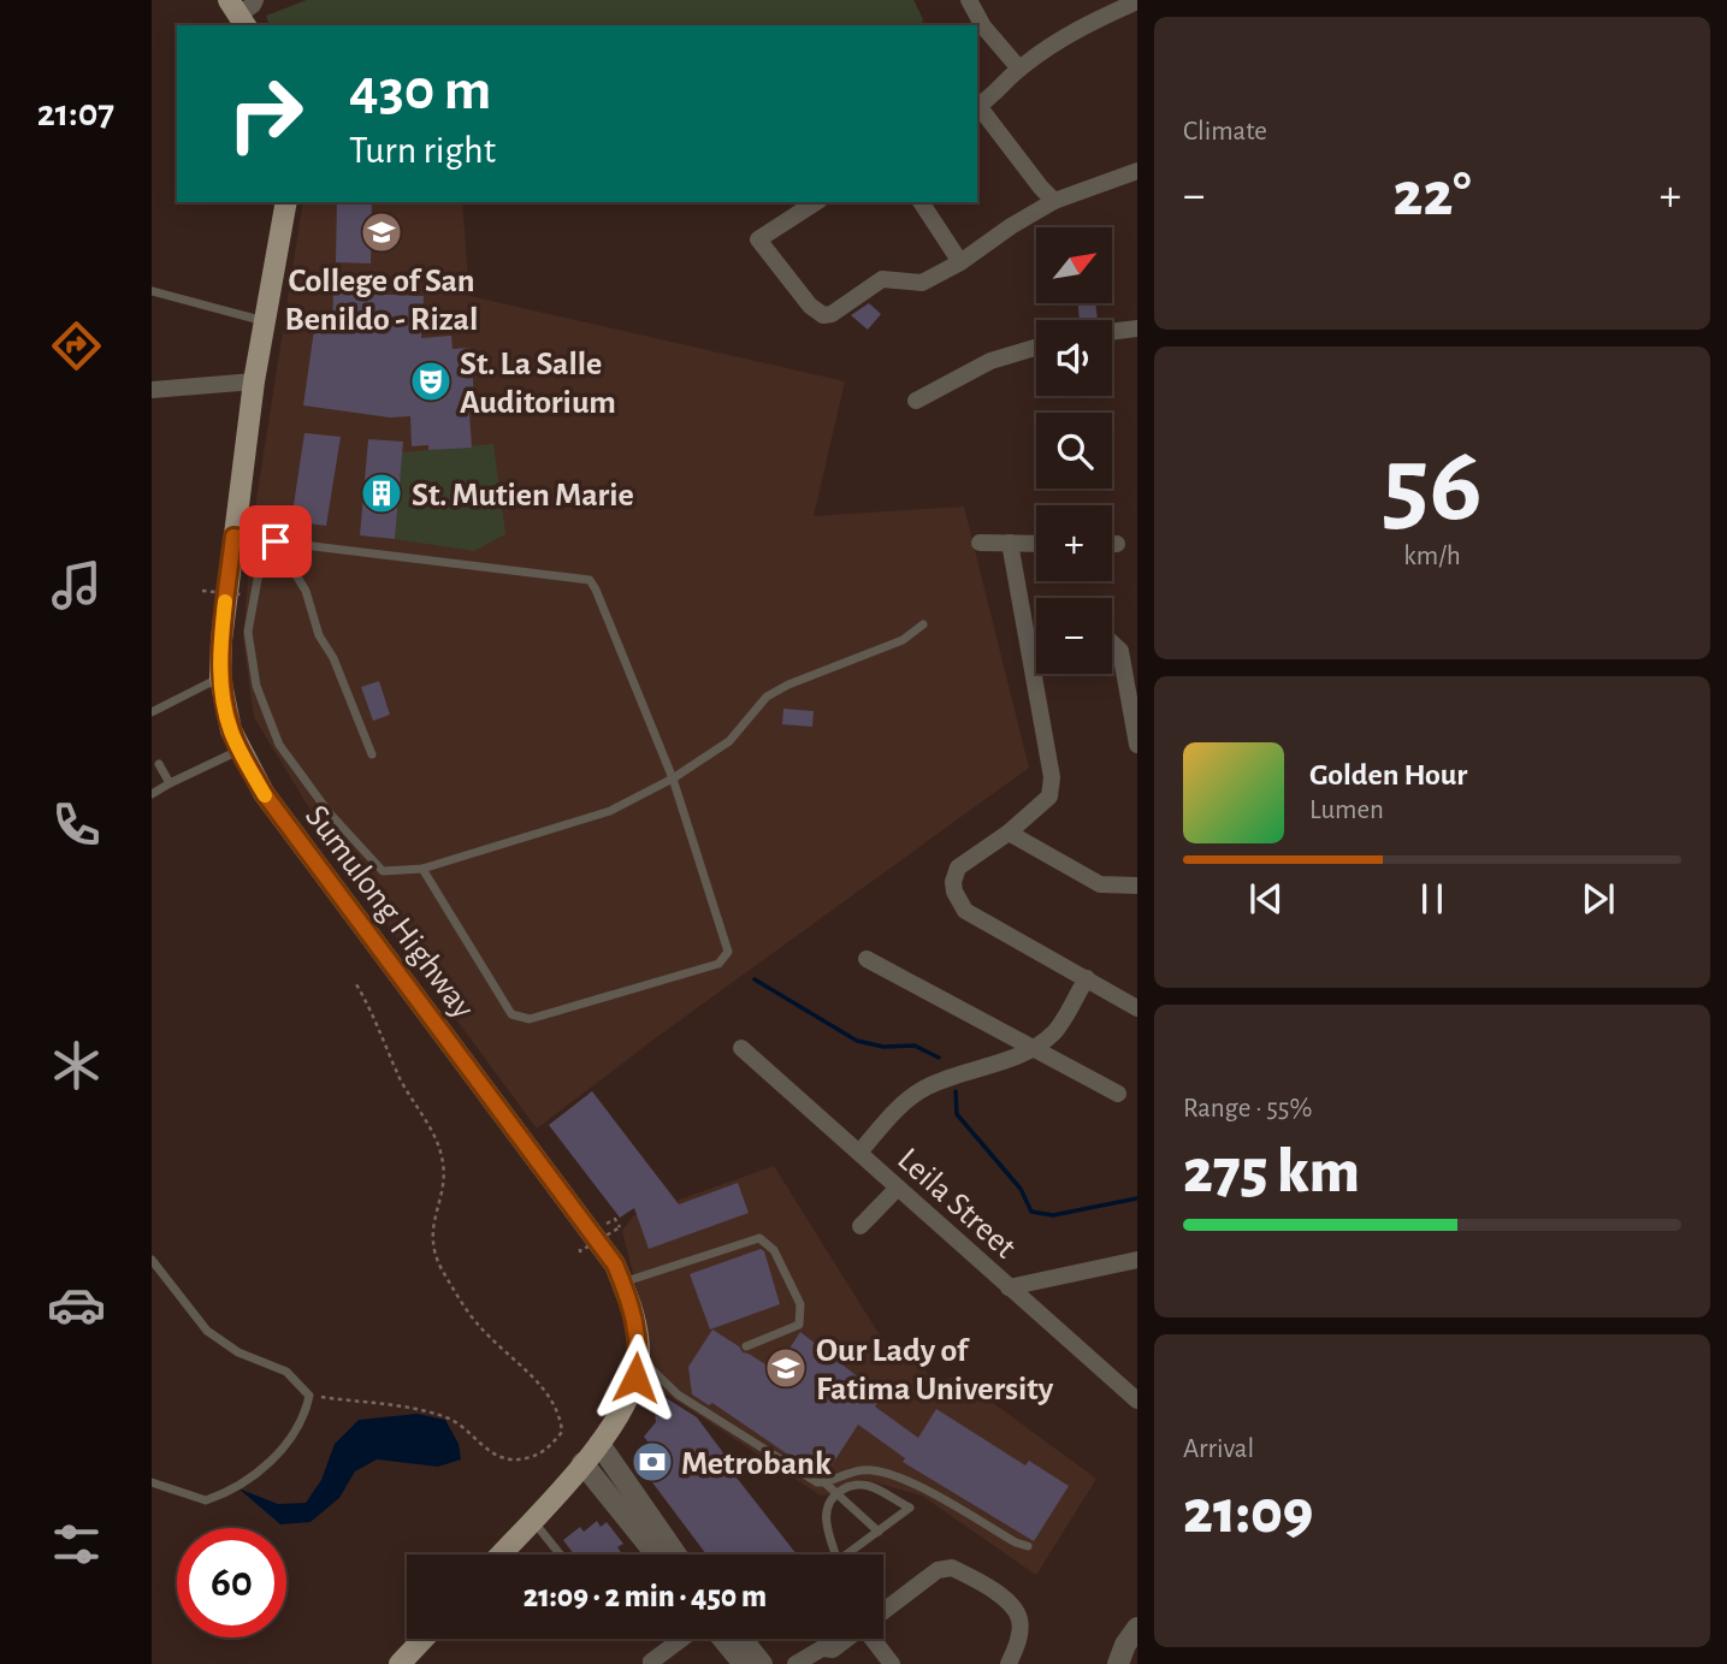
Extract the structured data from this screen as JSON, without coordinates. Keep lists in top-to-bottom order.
{
  "streets": {
    "main road": ["Sumulong Highway"],
    "street": ["Leila Street"]
  },
  "places": {
    "school or university": ["College of San Benildo - Rizal", "Our Lady of Fatima University"],
    "theatre": ["St. La Salle Auditorium"],
    "building": ["St. Mutien Marie"],
    "bank": ["Metrobank"]
  },
  "north": "top right",
  "page": {
    "tabs": "21:07",
    "tile": [
      "Climate",
      ["56", "km/h"],
      ["Range · 55%", "275 km"],
      ["Arrival", "21:09"]
    ],
    "turn": ["430 m", "Turn right"],
    "heat": ["−", "22°", "+"],
    "map_buttons": ["+", "−"],
    "song": ["Golden Hour", "Lumen"],
    "limit": "60",
    "trip": "21:09 · 2 min · 450 m"
  }
}
